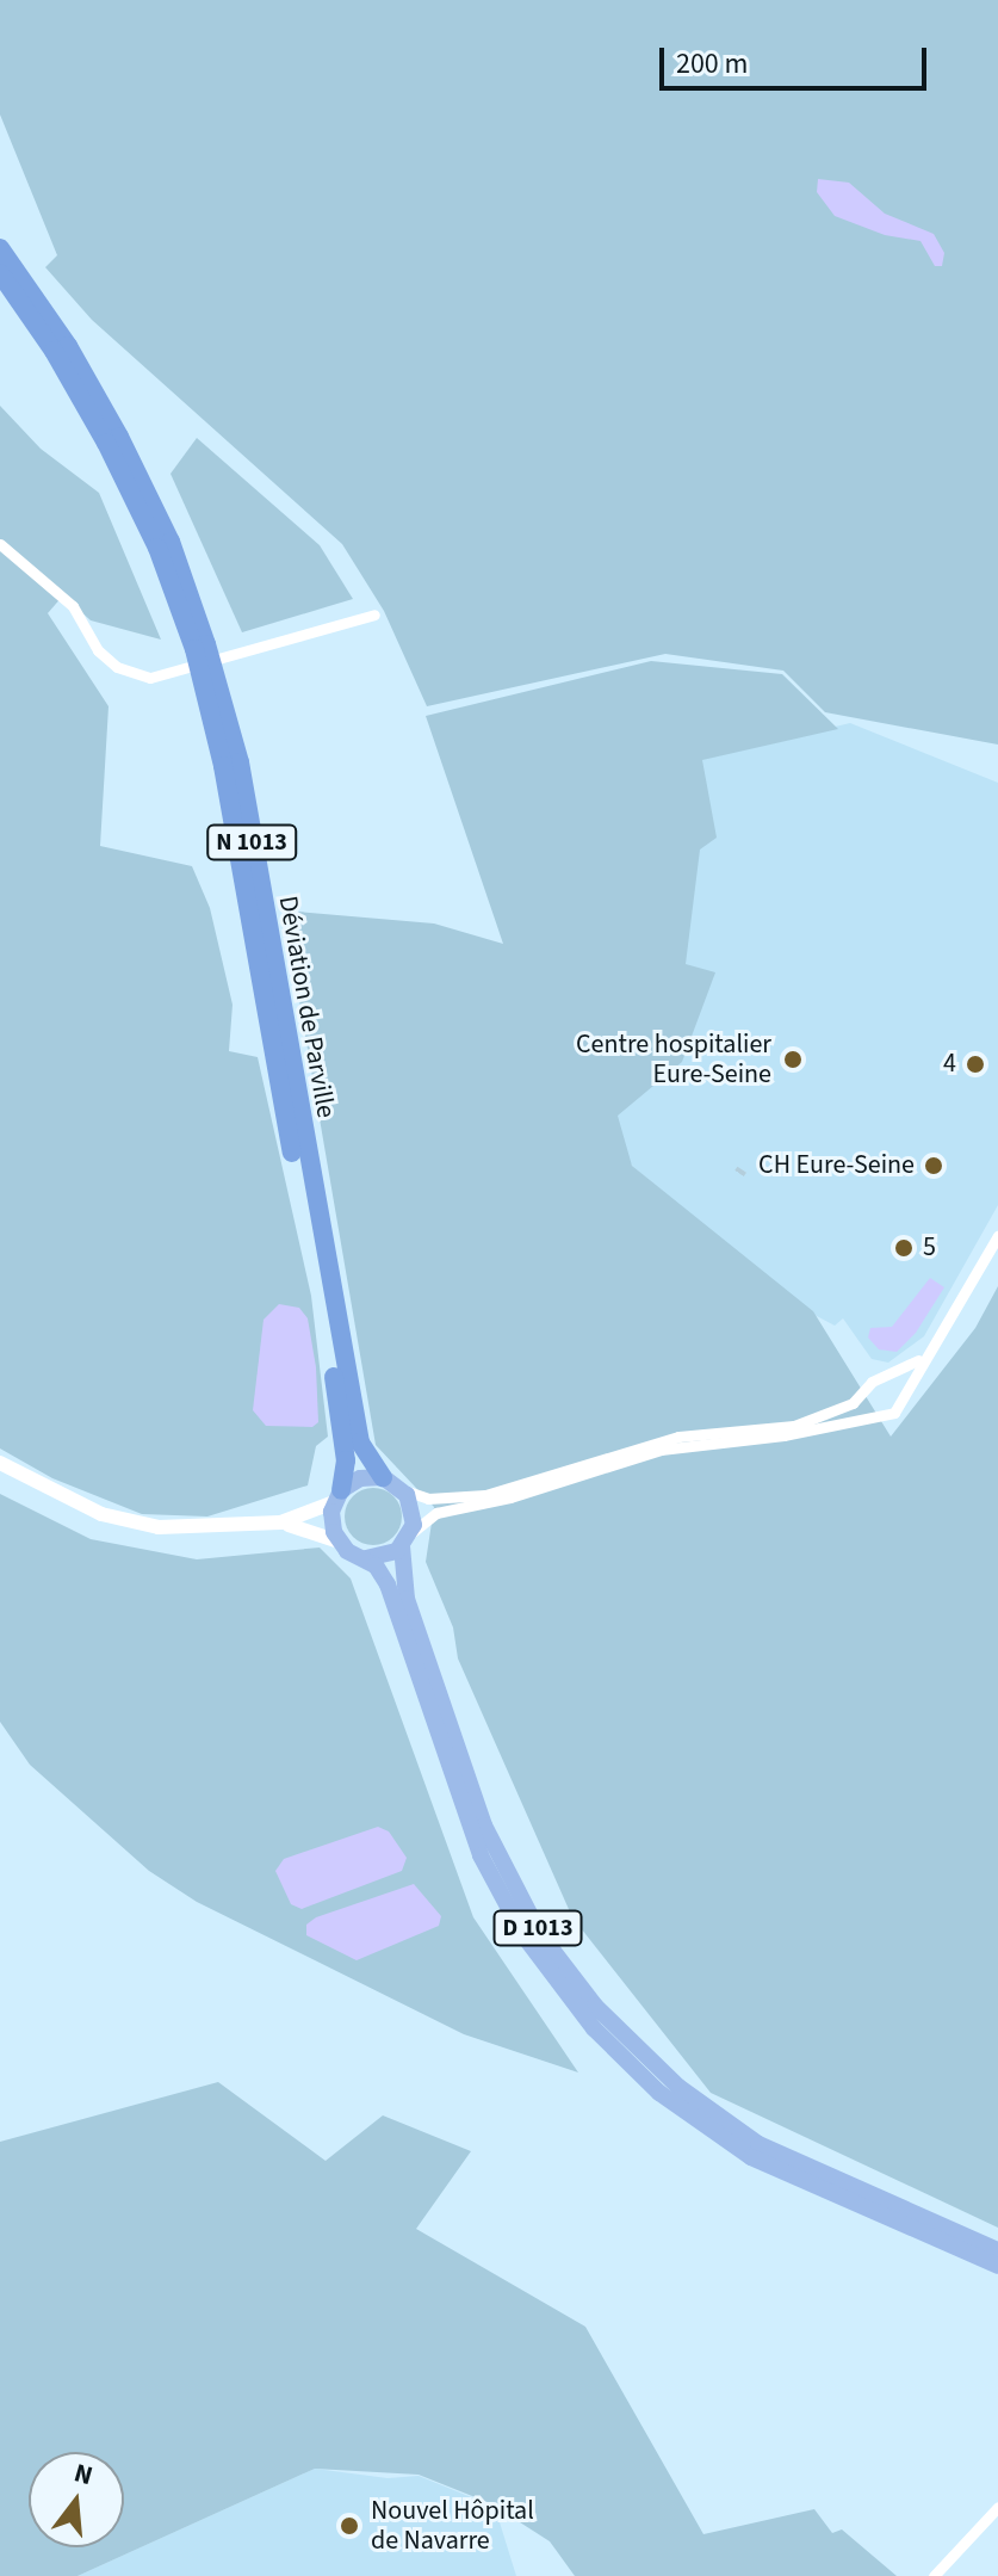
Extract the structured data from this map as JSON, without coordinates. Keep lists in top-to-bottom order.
{
  "streets": {
    "highway": ["N 1013", "Déviation de Parville"],
    "main road": ["D 1013"]
  },
  "crossings": [
    ["Déviation de Parville", "D 1013"]
  ],
  "places": [
    "Centre hospitalier Eure-Seine",
    "4",
    "CH Eure-Seine",
    "5",
    "Nouvel Hôpital de Navarre"
  ],
  "scale_bar": "200 m",
  "north": "top"
}
